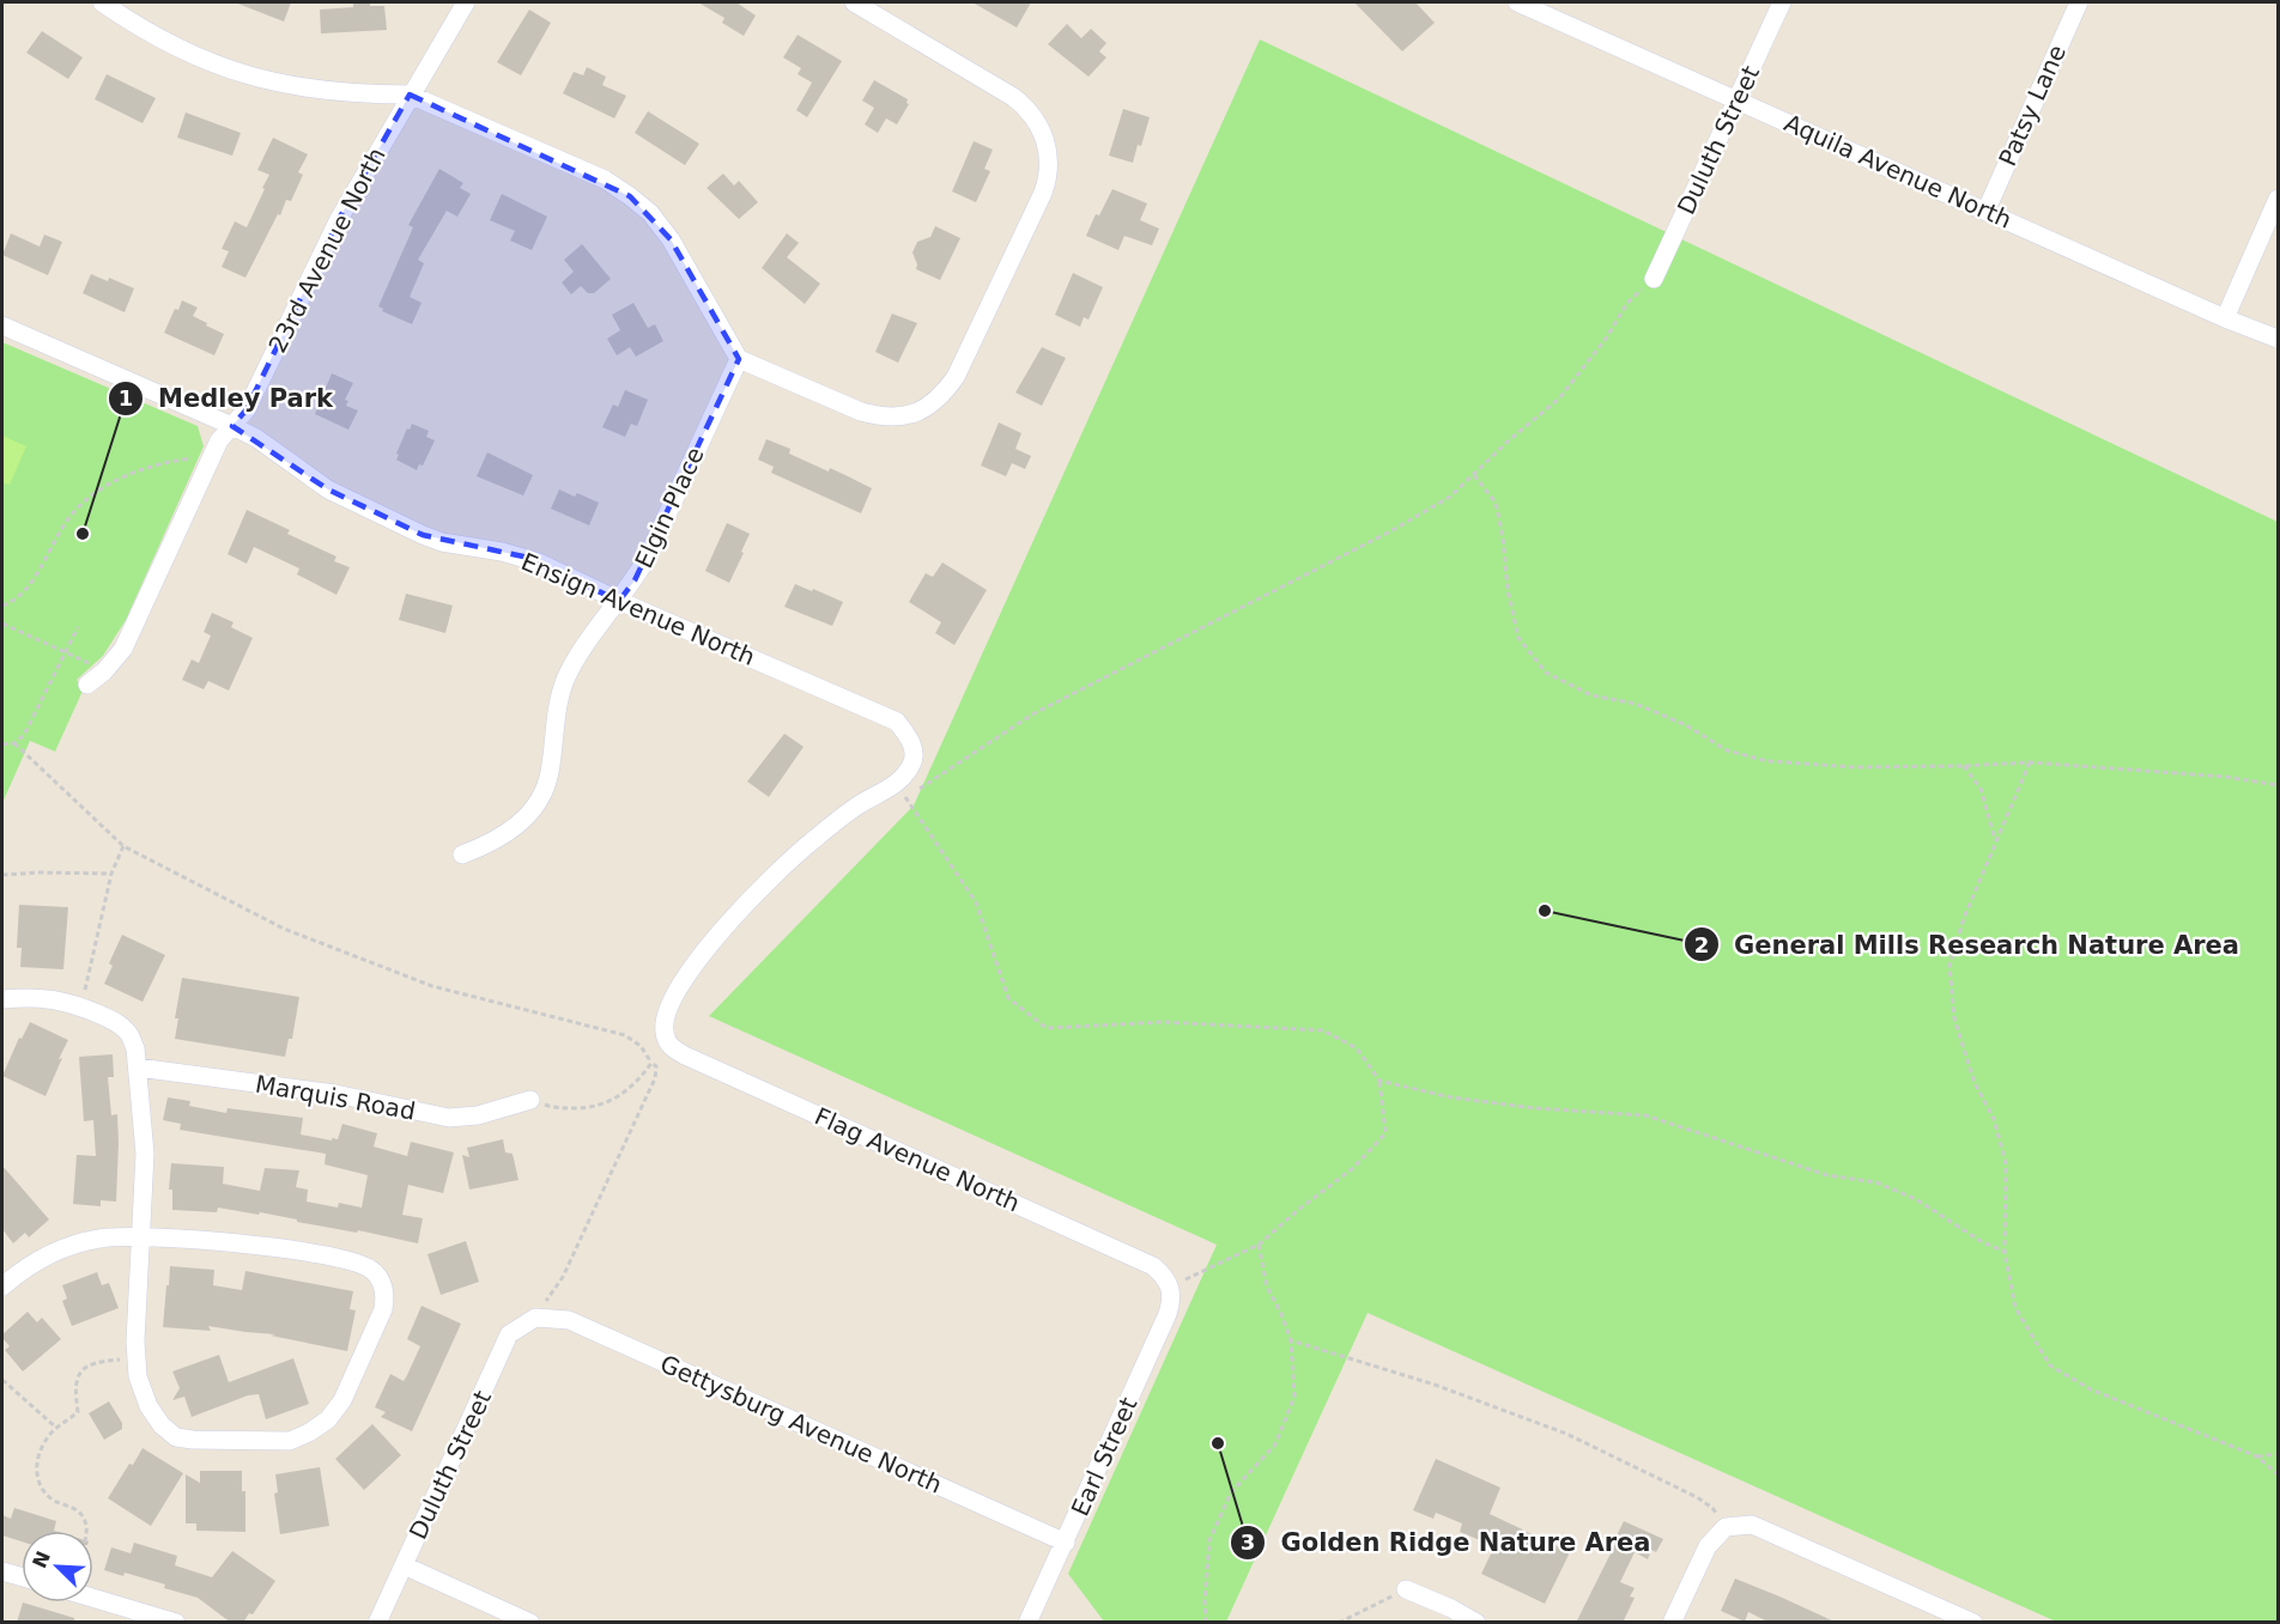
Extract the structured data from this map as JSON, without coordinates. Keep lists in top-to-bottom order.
{
  "streets": {
    "street": [
      "Patsy Lane",
      "Duluth Street",
      "Aquila Avenue North",
      "23rd Avenue North",
      "Elgin Place",
      "Ensign Avenue North",
      "Marquis Road",
      "Flag Avenue North",
      "Gettysburg Avenue North",
      "Earl Street"
    ]
  },
  "crossings": [
    ["Patsy Lane", "Aquila Avenue North"],
    ["Duluth Street", "Aquila Avenue North"],
    ["Duluth Street", "Gettysburg Avenue North"],
    ["23rd Avenue North", "Ensign Avenue North"],
    ["Elgin Place", "Ensign Avenue North"],
    ["Ensign Avenue North", "Flag Avenue North"],
    ["Flag Avenue North", "Earl Street"],
    ["Gettysburg Avenue North", "Earl Street"]
  ],
  "places": ["Medley Park", "General Mills Research Nature Area", "Golden Ridge Nature Area"],
  "north": "top left"
}
